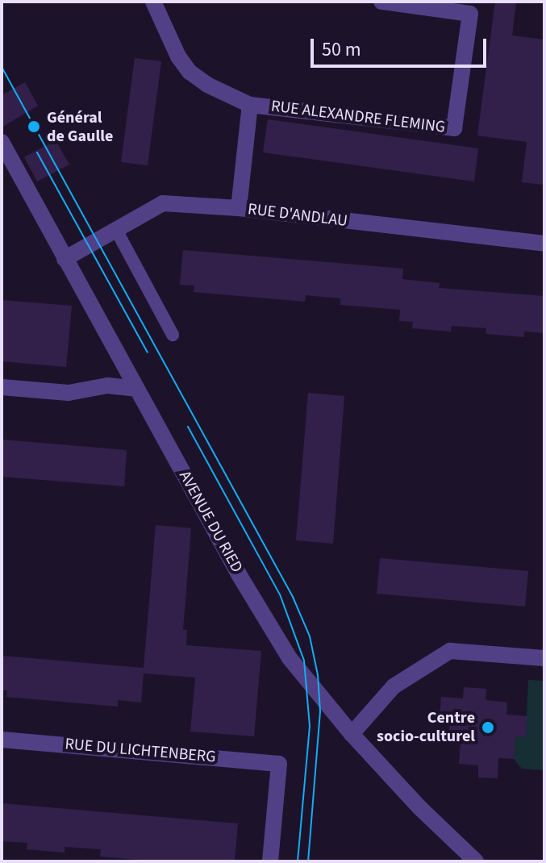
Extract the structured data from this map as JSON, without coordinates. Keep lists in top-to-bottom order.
{
  "streets": {
    "street": [
      "RUE ALEXANDRE FLEMING",
      "RUE D'ANDLAU",
      "AVENUE DU RIED",
      "RUE DU LICHTENBERG"
    ]
  },
  "crossings": [
    ["RUE ALEXANDRE FLEMING", "RUE D'ANDLAU"],
    ["RUE D'ANDLAU", "AVENUE DU RIED"]
  ],
  "places": ["Général de Gaulle", "Centre socio-culturel"],
  "scale_bar": "50 m"
}
